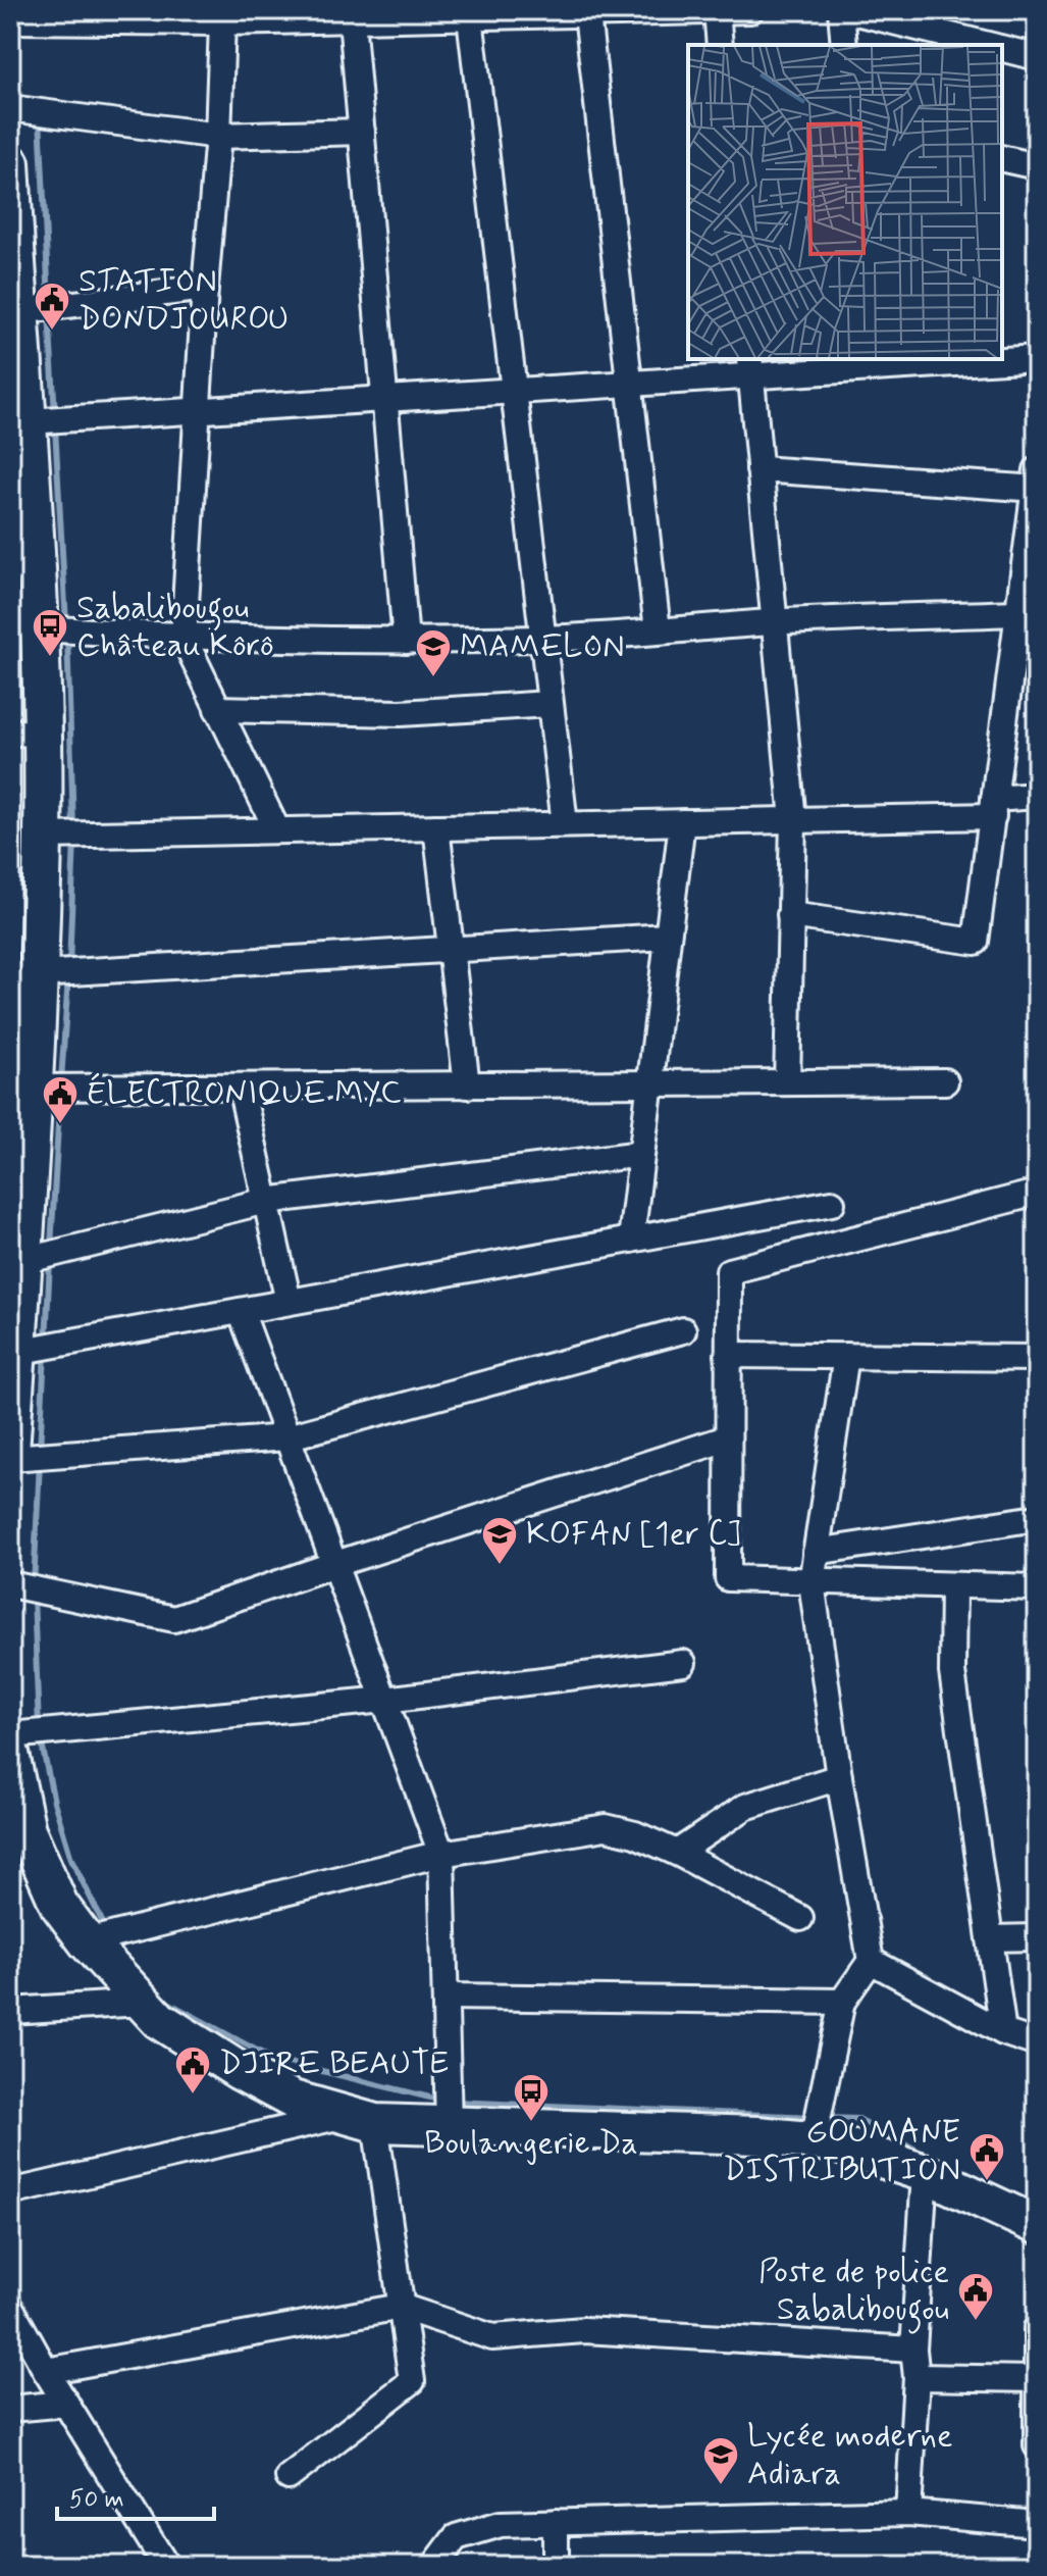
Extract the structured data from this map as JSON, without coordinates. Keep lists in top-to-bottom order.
{
  "places": {
    "public building": [
      "STATION DONDJOUROU",
      "ÉLECTRONIQUE MYC",
      "DJIRE BEAUTE",
      "GOUMANE DISTRIBUTION",
      "Poste de police Sabalibougou"
    ],
    "bus stop": ["Sabalibougou Château Kôrô", "Boulangerie Da"],
    "school or university": ["MAMELON", "KOFAN [1er C]", "Lycée moderne Adiara"]
  },
  "scale_bar": "50 m"
}
